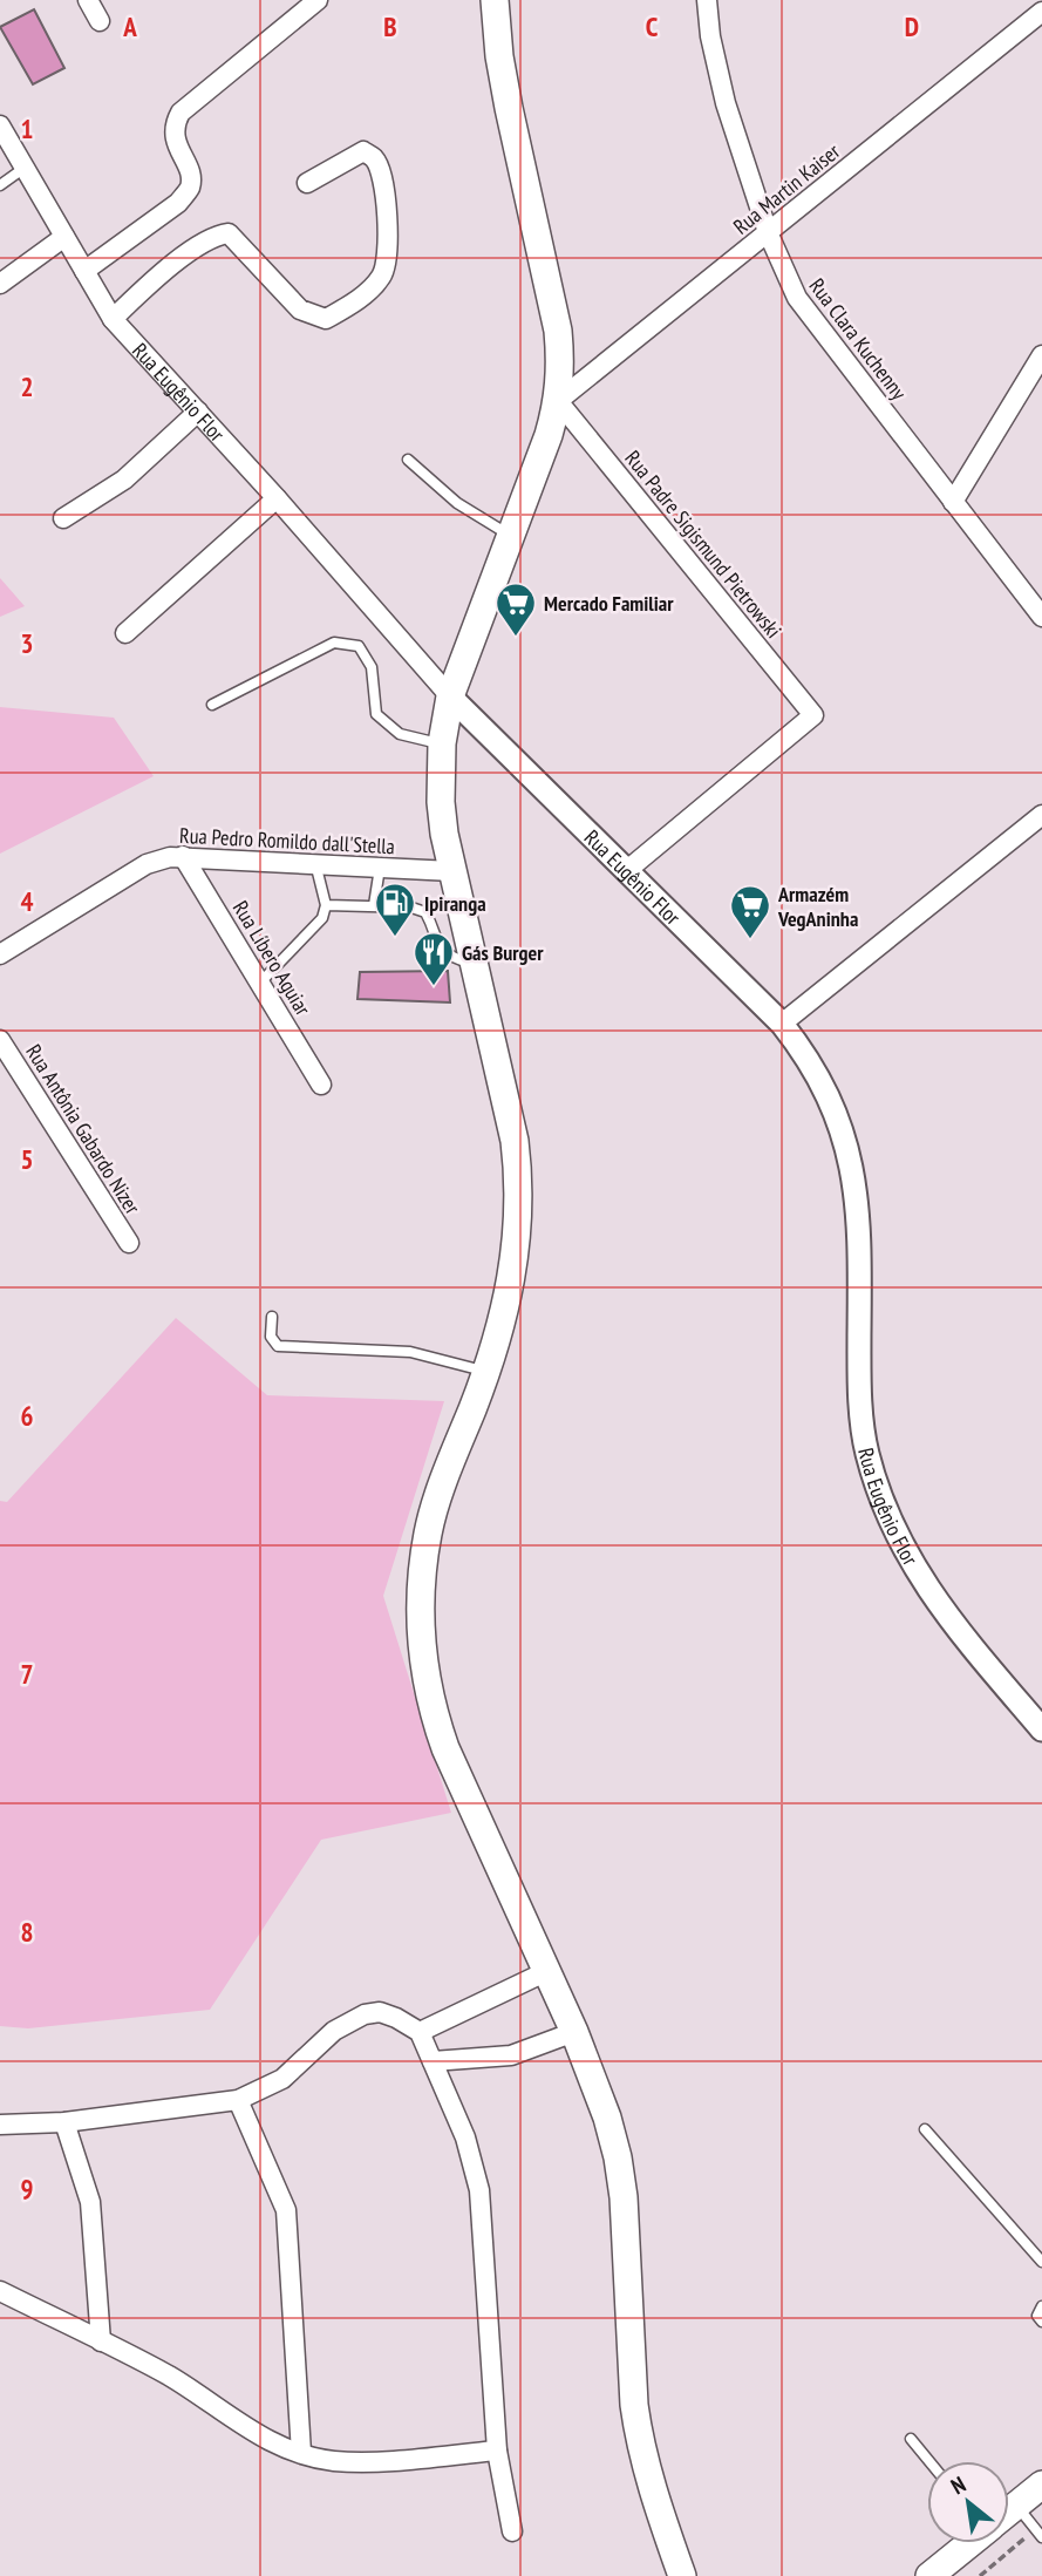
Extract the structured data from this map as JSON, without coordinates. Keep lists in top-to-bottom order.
{
  "streets": {
    "street": [
      "Rua Martin Kaiser",
      "Rua Clara Kuchenny",
      "Rua Eugênio Flor",
      "Rua Padre Sigismund Pietrowski",
      "Rua Pedro Romildo dall'Stella",
      "Rua Líbero Aguiar",
      "Rua Antônia Gabardo Nizer"
    ]
  },
  "crossings": [
    ["Rua Martin Kaiser", "Rua Clara Kuchenny"],
    ["Rua Martin Kaiser", "Rua Padre Sigismund Pietrowski"],
    ["Rua Eugênio Flor", "Rua Padre Sigismund Pietrowski"],
    ["Rua Pedro Romildo dall'Stella", "Rua Líbero Aguiar"]
  ],
  "places": {
    "supermarket": ["Mercado Familiar", "Armazém VegAninha"],
    "fuel station": ["Ipiranga"],
    "restaurant": ["Gás Burger"]
  },
  "north": "top left",
  "grid": {
    "columns": [
      "A",
      "B",
      "C",
      "D"
    ],
    "rows": [
      "1",
      "2",
      "3",
      "4",
      "5",
      "6",
      "7",
      "8",
      "9"
    ]
  }
}
